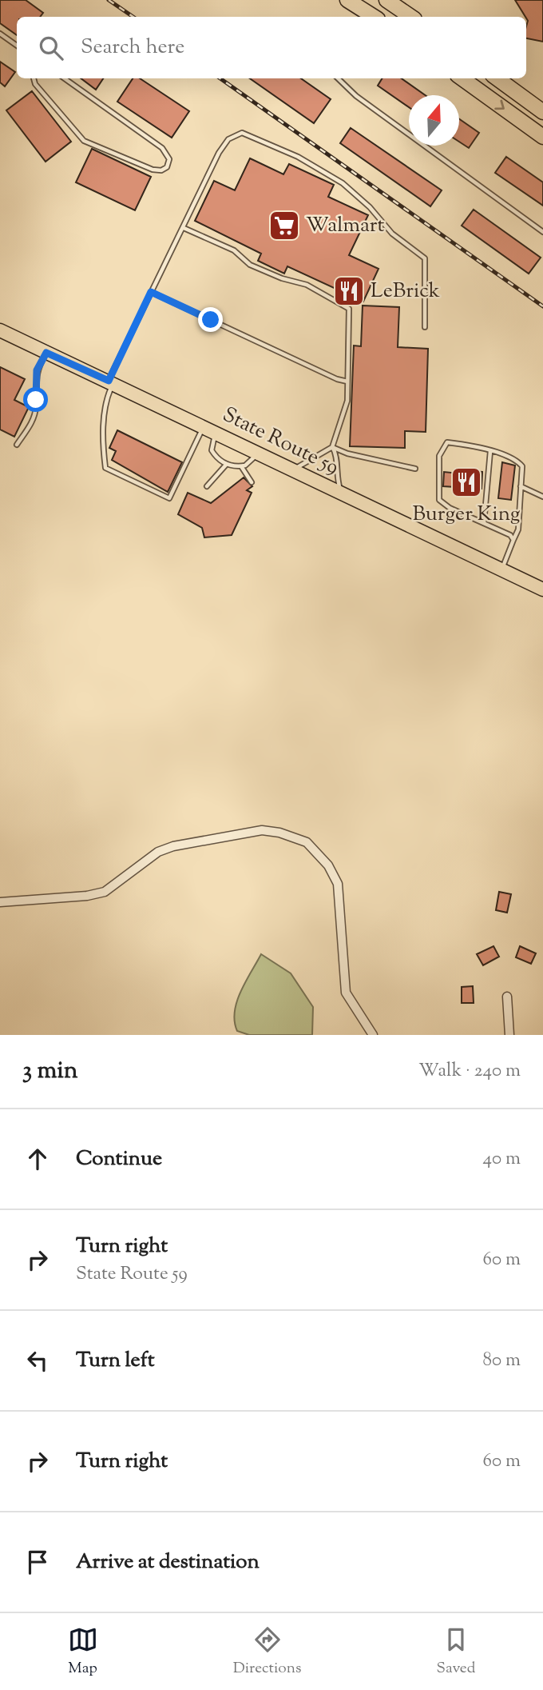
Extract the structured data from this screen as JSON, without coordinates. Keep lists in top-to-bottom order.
{
  "streets": {
    "main road": ["State Route 59"]
  },
  "places": {
    "supermarket": ["Walmart"],
    "restaurant": ["LeBrick", "Burger King"]
  },
  "north": "top",
  "page": {
    "search": "Search here",
    "heading": ["3 min", "Walk · 240 m"],
    "list": [
      ["Continue", "40 m"],
      ["Turn right", "State Route 59", "60 m"],
      ["Turn left", "80 m"],
      ["Turn right", "60 m"],
      "Arrive at destination"
    ],
    "nav": ["Map", "Directions", "Saved"]
  }
}
